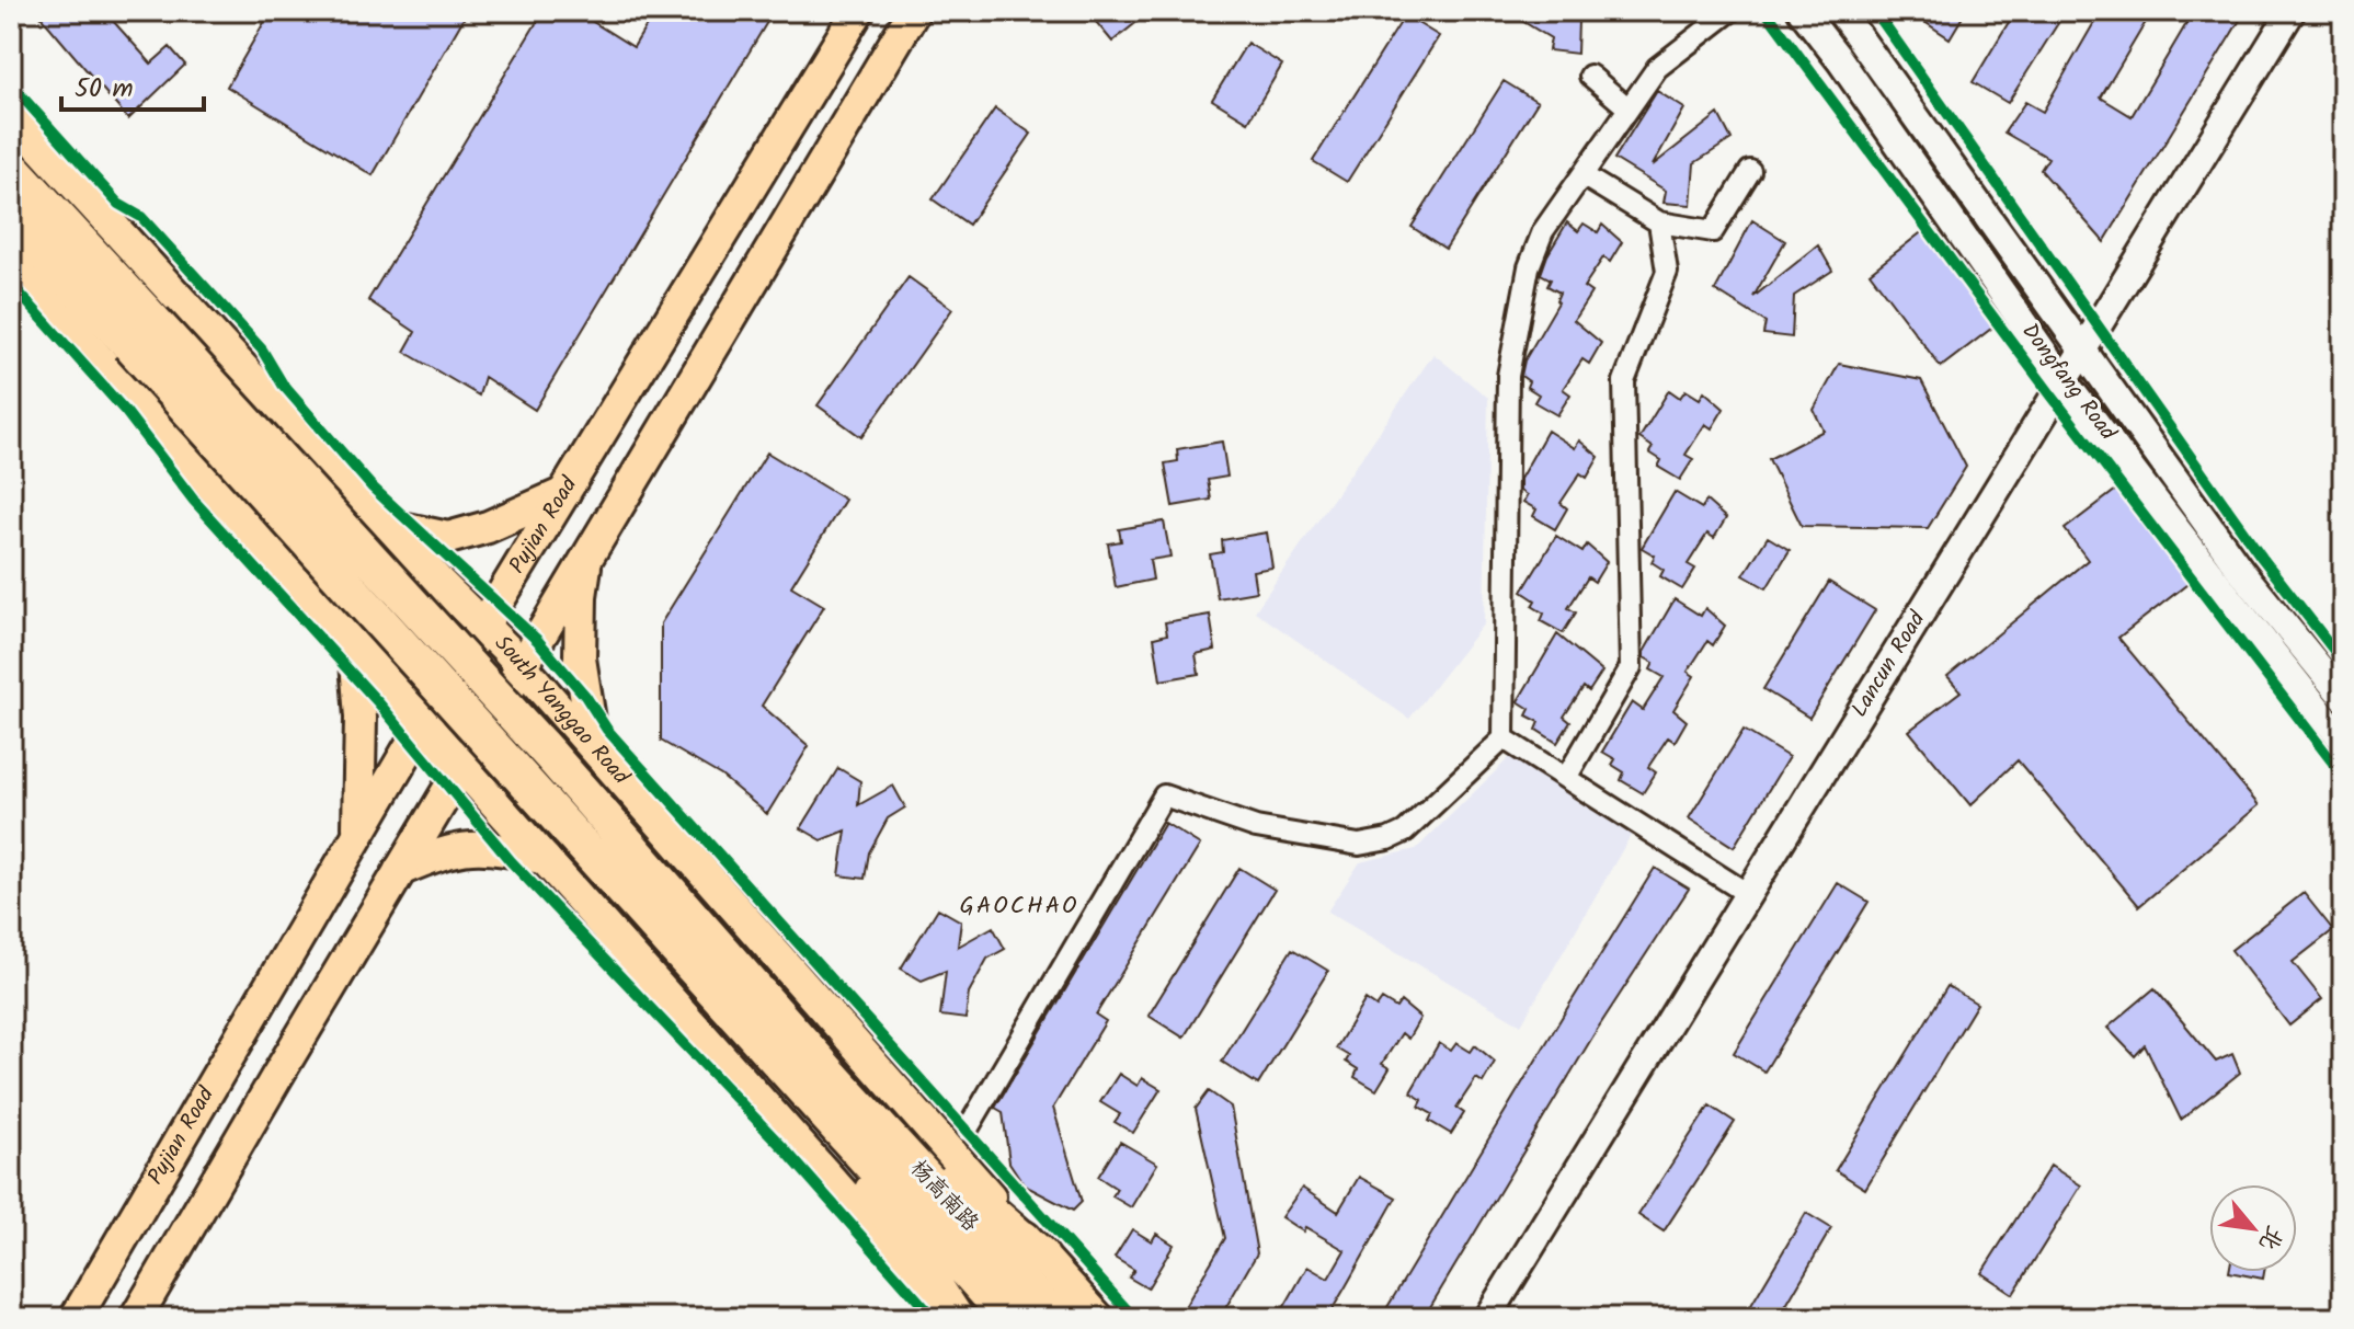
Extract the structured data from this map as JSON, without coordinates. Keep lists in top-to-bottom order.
{
  "streets": {
    "highway": ["South Yanggao Road", "杨高南路"],
    "main road": ["Dongfang Road", "Pujian Road", "Lancun Road"]
  },
  "crossings": [
    ["Dongfang Road", "Lancun Road"],
    ["Pujian Road", "South Yanggao Road"],
    ["South Yanggao Road", "杨高南路"]
  ],
  "districts": ["GAOCHAO"],
  "scale_bar": "50 m",
  "north": "bottom right"
}
